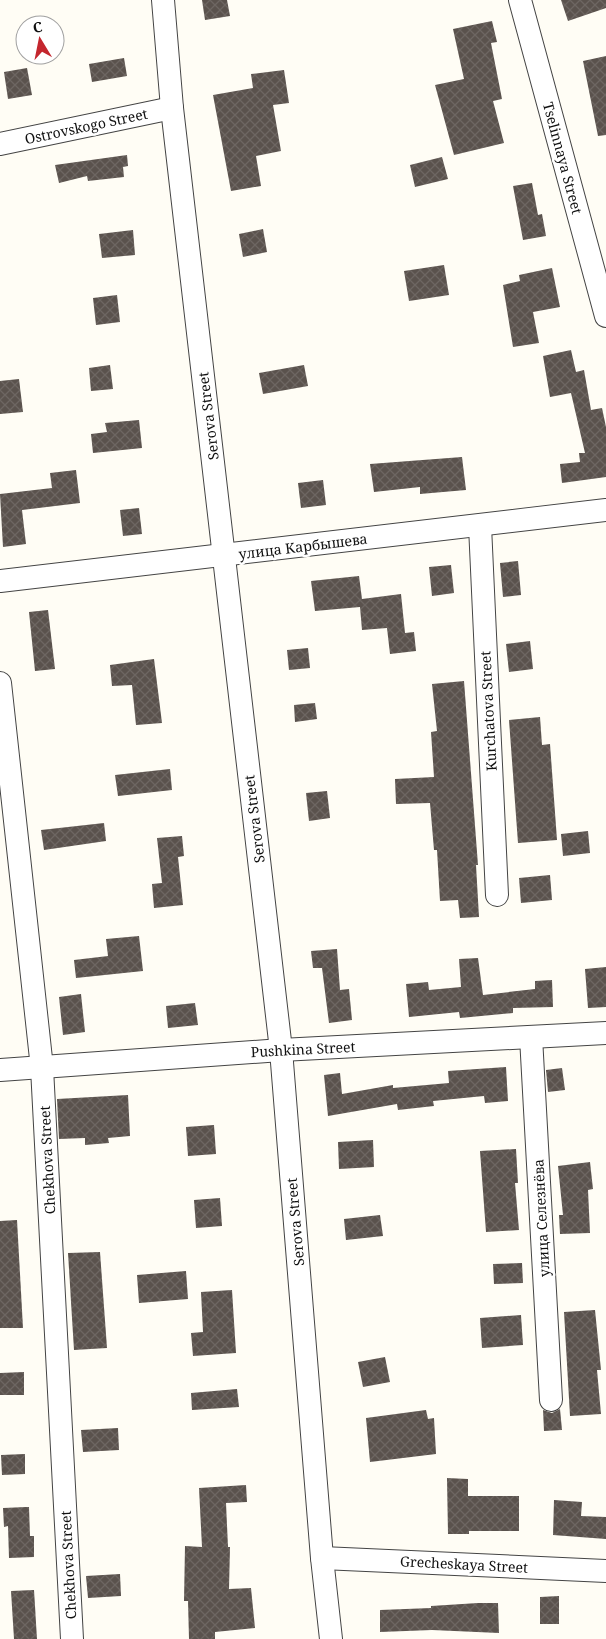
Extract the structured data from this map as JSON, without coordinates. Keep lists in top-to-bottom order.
{
  "streets": {
    "street": [
      "Ostrovskogo Street",
      "Tselinnaya Street",
      "Serova Street",
      "улица Карбышева",
      "Kurchatova Street",
      "Pushkina Street",
      "Chekhova Street",
      "улица Селезнёва",
      "Grecheskaya Street"
    ]
  },
  "crossings": [
    ["Ostrovskogo Street", "Serova Street"],
    ["Serova Street", "улица Карбышева"],
    ["Serova Street", "Pushkina Street"],
    ["Serova Street", "Grecheskaya Street"],
    ["улица Карбышева", "Kurchatova Street"],
    ["Pushkina Street", "Chekhova Street"],
    ["Pushkina Street", "улица Селезнёва"]
  ],
  "north": "top"
}
